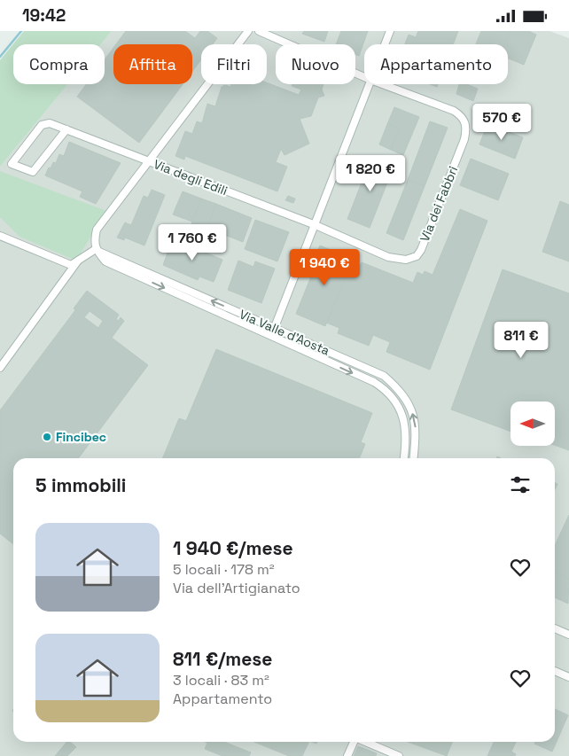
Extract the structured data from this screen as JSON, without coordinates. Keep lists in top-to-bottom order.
{
  "streets": {
    "street": ["Via degli Edili", "Via dei Fabbri", "Via Valle d'Aosta"]
  },
  "crossings": [
    ["Via degli Edili", "Via dei Fabbri"]
  ],
  "places": ["Fincibec"],
  "north": "left",
  "page": {
    "status": "19:42",
    "chip": [
      "Compra",
      "Affitta",
      "Filtri",
      "Nuovo",
      "Appartamento"
    ],
    "price": [
      "570 €",
      "1 820 €",
      "1 760 €",
      "1 940 €",
      "811 €"
    ],
    "heading": "5 immobili",
    "list": [
      {
        "name": "1 940 €/mese",
        "note": "5 locali · 178 m² · Via dell'Artigianato"
      },
      {
        "name": "811 €/mese",
        "note": "3 locali · 83 m² · Appartamento"
      }
    ]
  }
}
